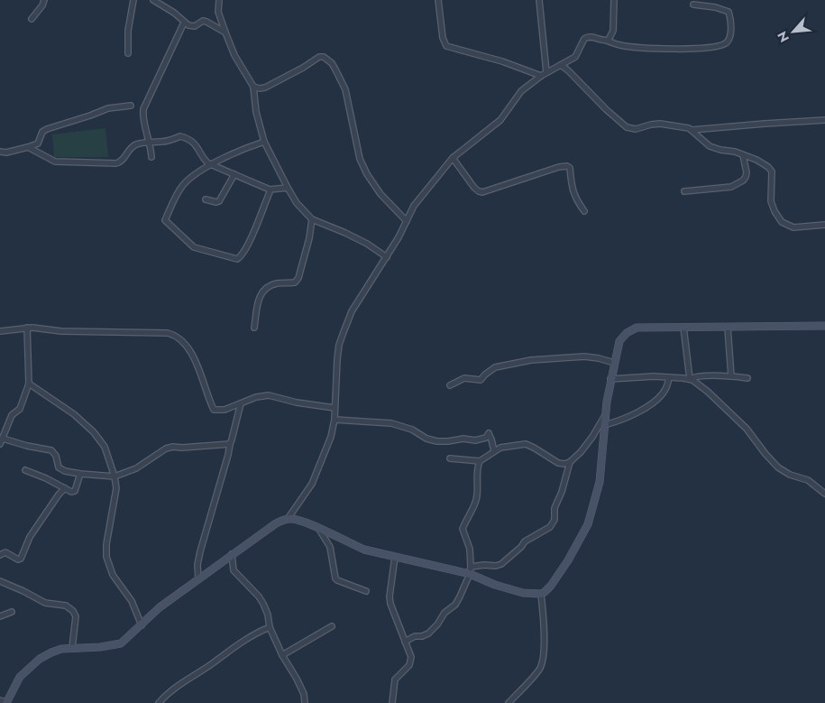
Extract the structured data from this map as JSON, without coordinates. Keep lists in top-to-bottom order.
{
  "north": "bottom left"
}
